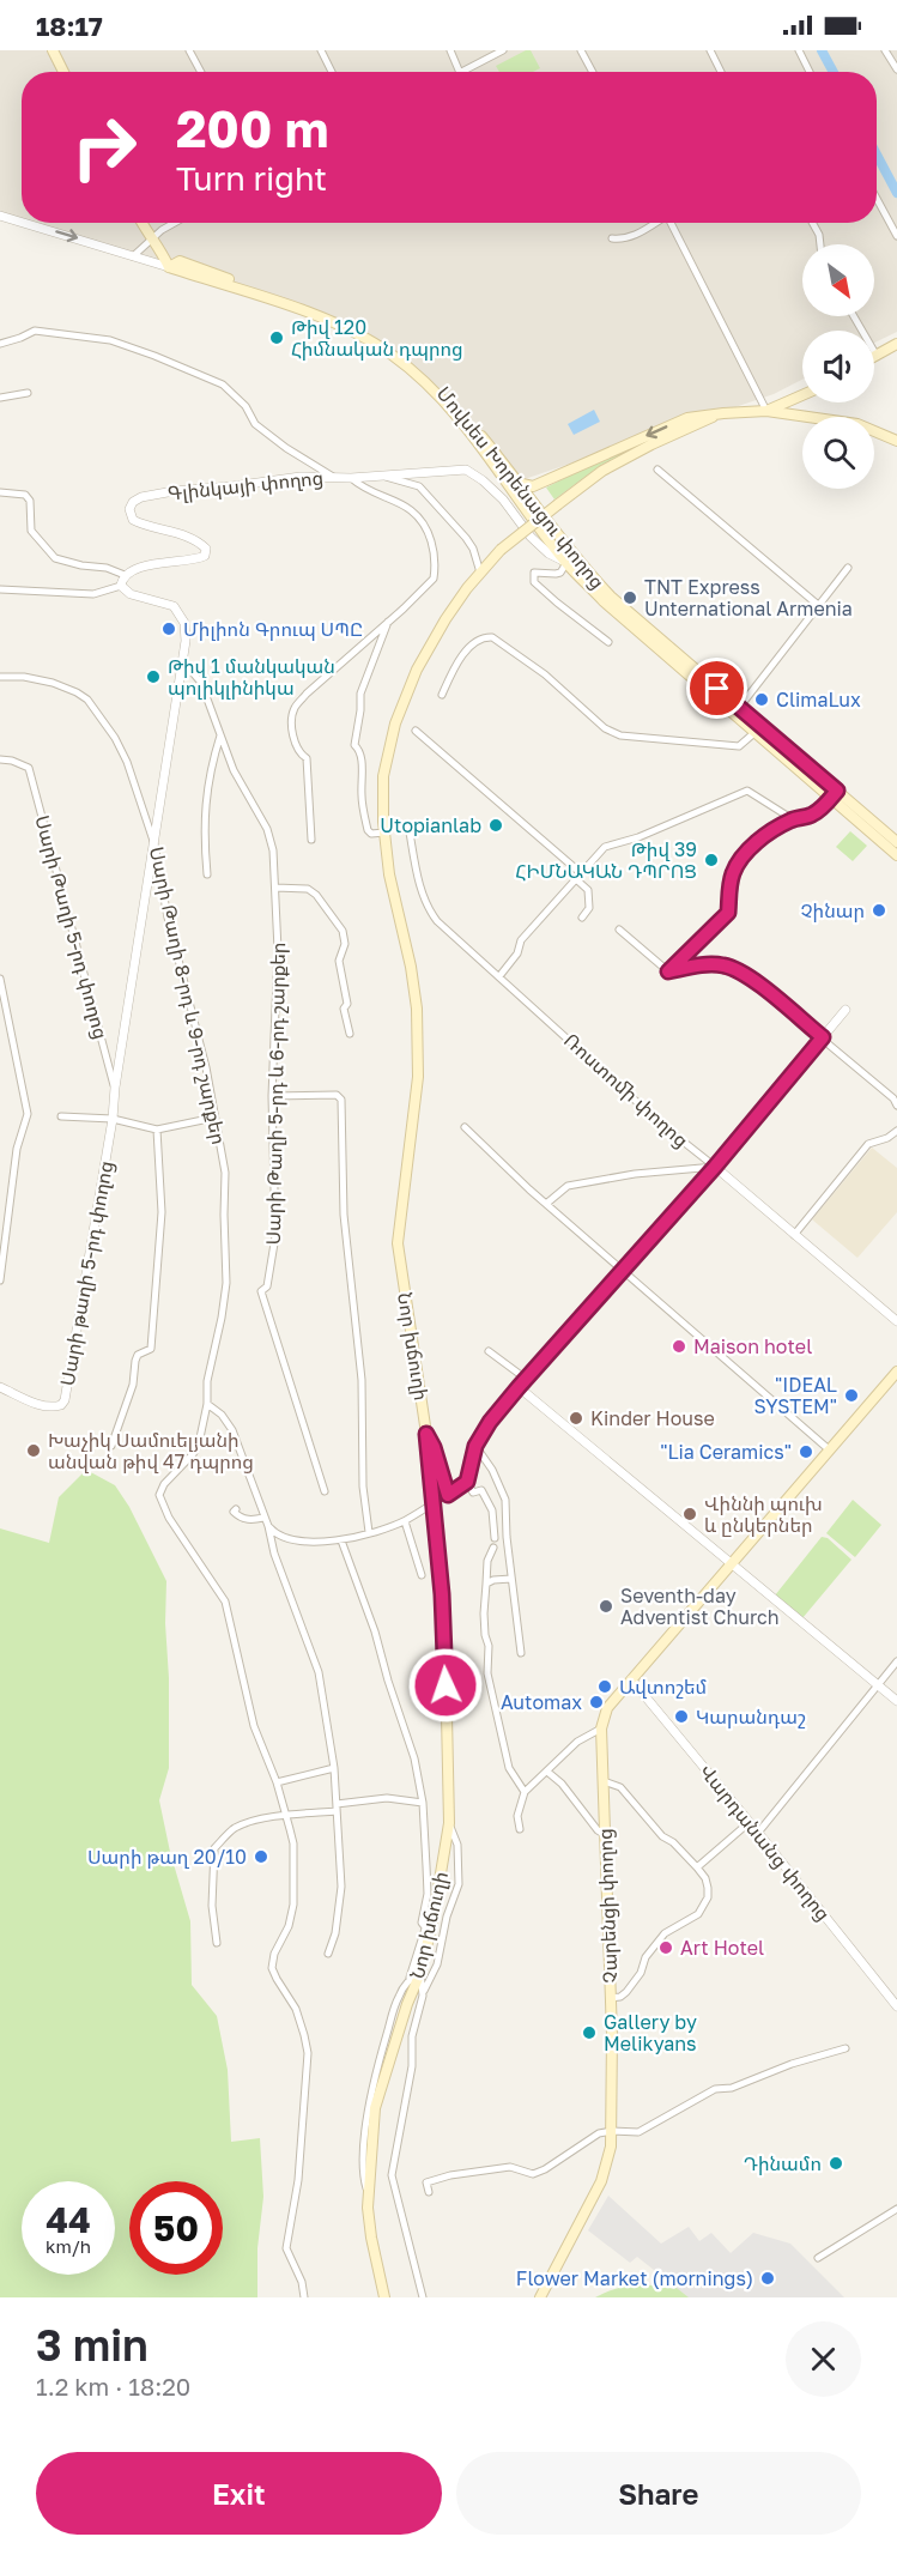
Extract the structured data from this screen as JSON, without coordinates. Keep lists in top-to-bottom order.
{
  "streets": {
    "main road": ["Մովսես Խորենացու փողոց", "Նոր խճուղի", "Չարենցի փողոց"],
    "street": [
      "Գլինկայի փողոց",
      "Սարի Թաղի 5-րդ փողոց",
      "Սարի Թաղի 8-րդ և 9-րդ շարքեր",
      "Ռոստոմի փողոց",
      "Սարի Թաղի 5-րդ և 6-րդ շարքեր",
      "Սարի թաղի 5-րդ փողոց",
      "Վարդանանց փողոց"
    ]
  },
  "crossings": [
    ["Գլինկայի փողոց", "Մովսես Խորենացու փողոց"],
    ["Սարի Թաղի 8-րդ և 9-րդ շարքեր", "Սարի Թաղի 5-րդ և 6-րդ շարքեր"],
    ["Վարդանանց փողոց", "Չարենցի փողոց"]
  ],
  "places": [
    "Թիվ 120 Հիմնական դպրոց",
    "TNT Express Unternational Armenia",
    "Միլիոն Գրուպ ՍՊԸ",
    "Թիվ 1 մանկական պոլիկլինիկա",
    "ClimaLux",
    "Utopianlab",
    "Թիվ 39 ՀԻՄՆԱԿԱՆ ԴՊՐՈՑ",
    "Չինար",
    "Maison hotel",
    "\"IDEAL SYSTEM\"",
    "Kinder House",
    "Խաչիկ Սամուելյանի անվան թիվ 47 դպրոց",
    "\"Lia Ceramics\"",
    "Վիննի պուխ և ընկերներ",
    "Seventh-day Adventist Church",
    "Ավտոշեմ",
    "Automax",
    "Կարանդաշ",
    "Սարի թաղ 20/10",
    "Art Hotel",
    "Gallery by Melikyans",
    "Դինամո",
    "Flower Market (mornings)"
  ],
  "north": "bottom right",
  "page": {
    "status": "18:17",
    "turn": ["200 m", "Turn right"],
    "speed": "44 km/h",
    "limit": "50",
    "heading": ["3 min", "1.2 km · 18:20"],
    "buttons": ["Exit", "Share"]
  }
}
